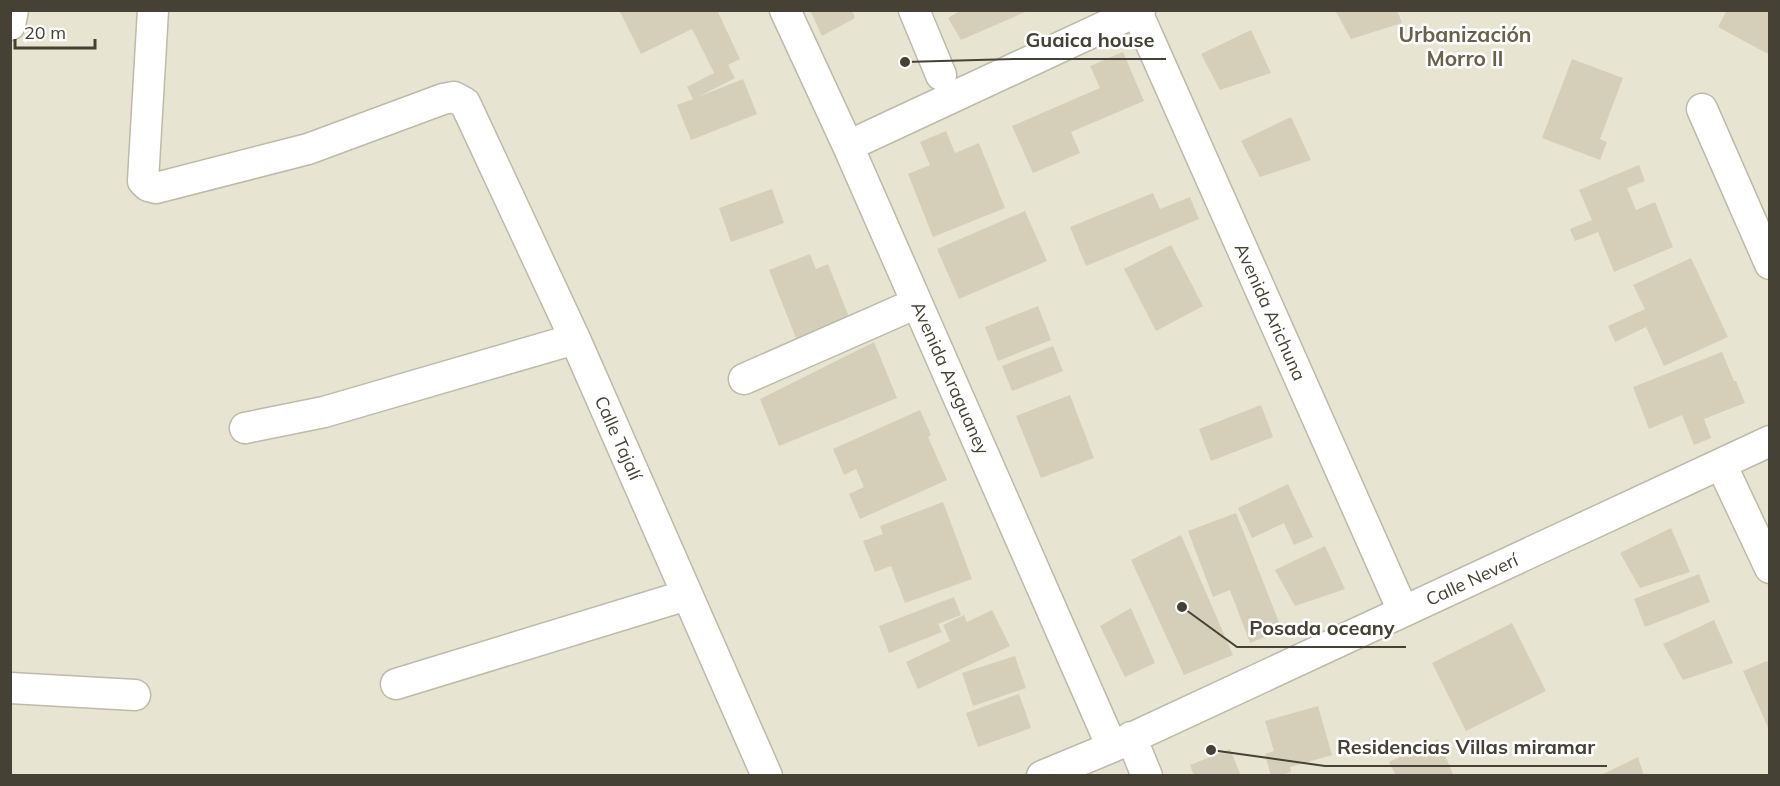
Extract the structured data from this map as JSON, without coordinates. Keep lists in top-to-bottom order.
{
  "streets": {
    "street": [
      "Avenida Arichuna",
      "Avenida Araguaney",
      "Calle Tajalí",
      "Calle Neverí"
    ]
  },
  "crossings": [
    ["Avenida Arichuna", "Calle Neverí"],
    ["Avenida Araguaney", "Calle Neverí"]
  ],
  "districts": ["Urbanización Morro II"],
  "places": ["Guaica house", "Posada oceany", "Residencias Villas miramar"],
  "scale_bar": "20 m"
}
